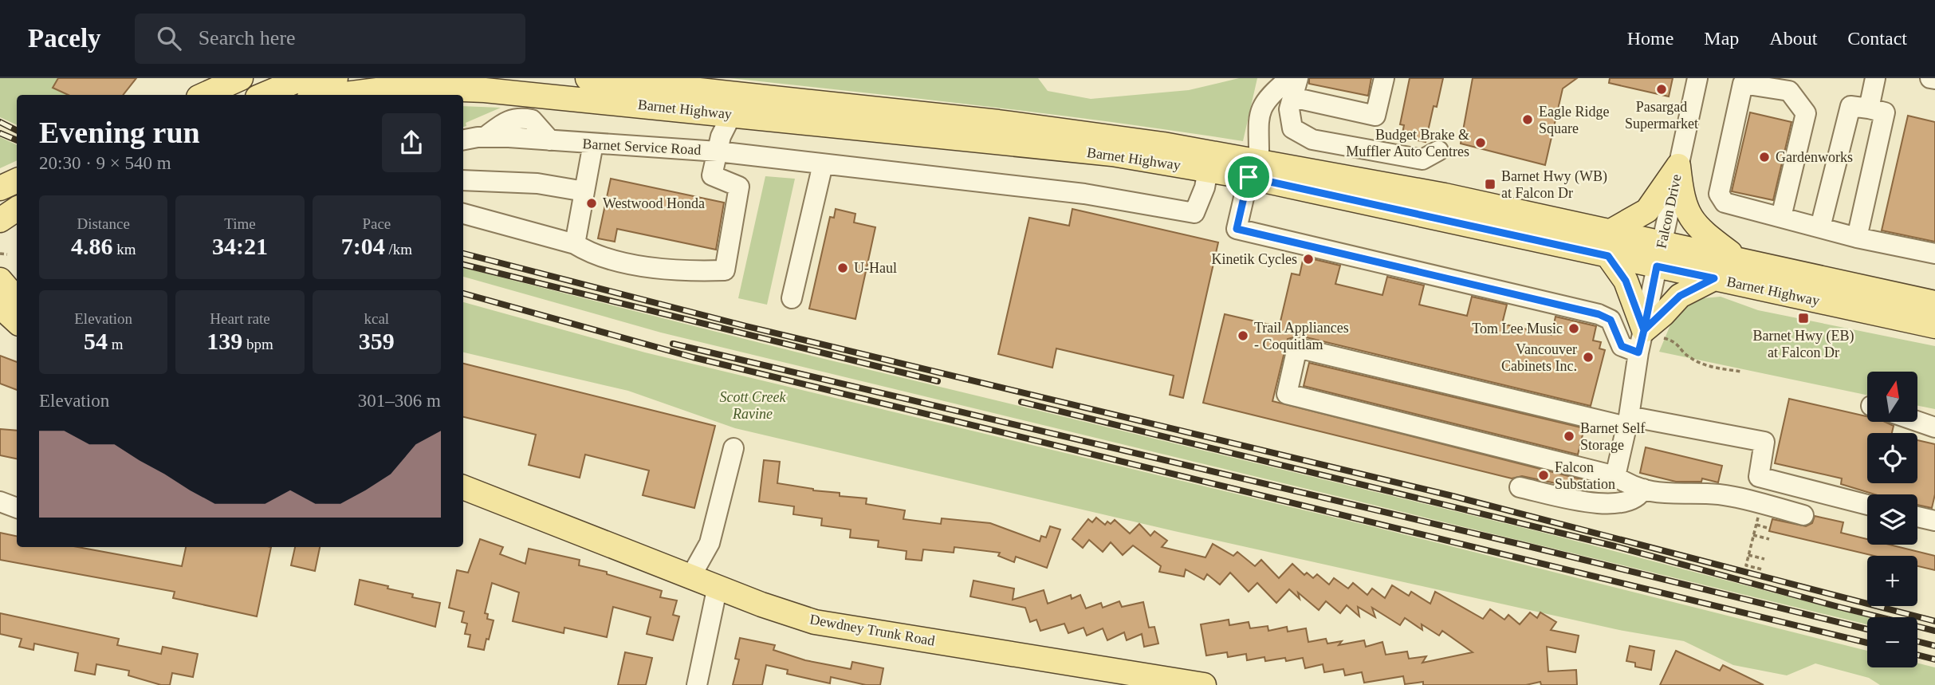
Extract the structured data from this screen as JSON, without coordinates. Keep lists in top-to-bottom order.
{
  "streets": {
    "main road": ["Barnet Highway", "Dewdney Trunk Road"],
    "street": ["Barnet Service Road", "Falcon Drive"]
  },
  "crossings": [
    ["Barnet Highway", "Barnet Service Road"],
    ["Barnet Highway", "Falcon Drive"]
  ],
  "parks": ["Scott Creek Ravine"],
  "places": {
    "other": [
      "Pasargad Supermarket",
      "Eagle Ridge Square",
      "Budget Brake & Muffler Auto Centres",
      "Gardenworks",
      "Westwood Honda",
      "Kinetik Cycles",
      "U-Haul",
      "Tom Lee Music",
      "Trail Appliances - Coquitlam",
      "Vancouver Cabinets Inc.",
      "Barnet Self Storage",
      "Falcon Substation"
    ],
    "transit": ["Barnet Hwy (WB) at Falcon Dr", "Barnet Hwy (EB) at Falcon Dr"]
  },
  "north": "top",
  "page": {
    "header": "Pacely",
    "search": "Search here",
    "nav": [
      "Home",
      "Map",
      "About",
      "Contact"
    ],
    "heading": ["Evening run", "20:30 · 9 × 540 m"],
    "stats": [
      ["Distance", "4.86 km"],
      ["Time", "34:21"],
      ["Pace", "7:04 /km"],
      ["Elevation", "54 m"],
      ["Heart rate", "139 bpm"],
      ["kcal", "359"]
    ],
    "map_buttons": ["+", "−"],
    "chart": ["Elevation", "301–306 m"]
  }
}
